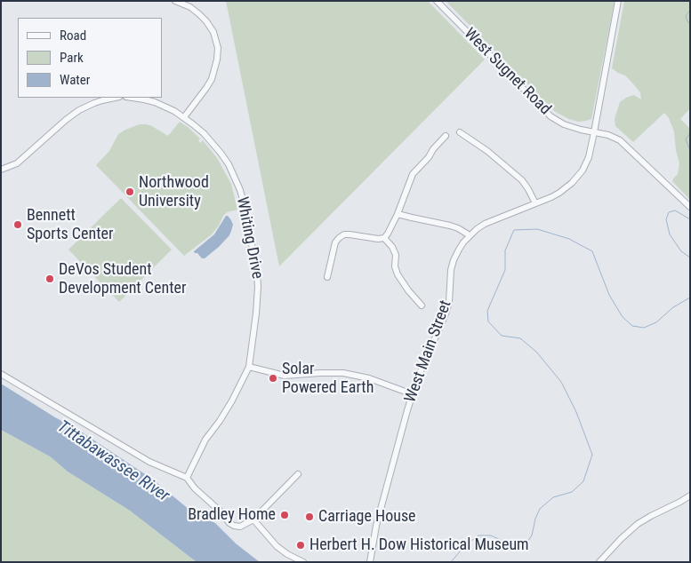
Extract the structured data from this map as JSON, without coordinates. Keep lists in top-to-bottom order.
{
  "streets": {
    "street": ["West Sugnet Road", "Whiting Drive", "West Main Street"]
  },
  "crossings": [
    ["West Sugnet Road", "West Main Street"]
  ],
  "water": ["Tittabawassee River"],
  "places": [
    "Northwood University",
    "Bennett Sports Center",
    "DeVos Student Development Center",
    "Solar Powered Earth",
    "Bradley Home",
    "Carriage House",
    "Herbert H. Dow Historical Museum"
  ],
  "legend": ["Road", "Park", "Water"]
}
